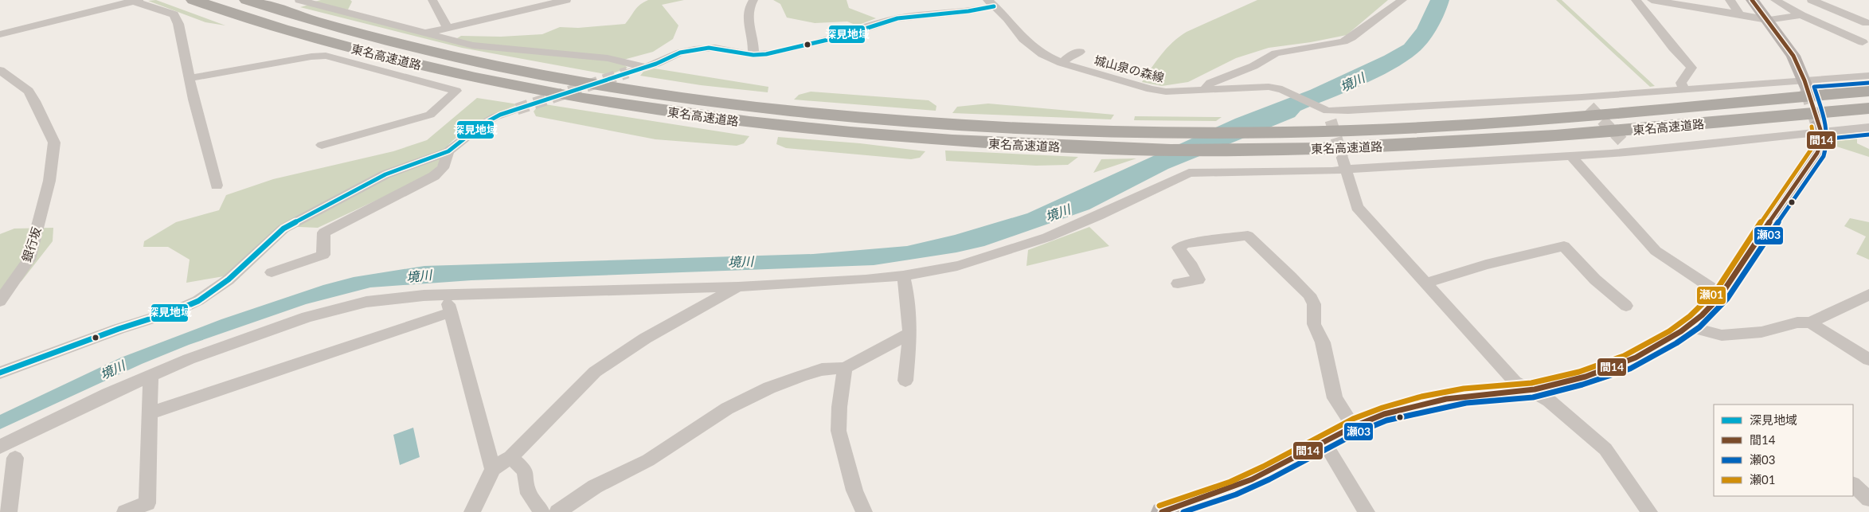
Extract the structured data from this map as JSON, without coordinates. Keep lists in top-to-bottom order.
{
  "streets": {
    "highway": ["東名高速道路"],
    "street": ["城山泉の森線", "銀行坂"]
  },
  "water": ["境川"],
  "lines": [
    "transit line 間14",
    "transit line 深見地域",
    "transit line 瀬03",
    "transit line 瀬01"
  ],
  "legend": [
    "深見地域",
    "間14",
    "瀬03",
    "瀬01"
  ]
}
